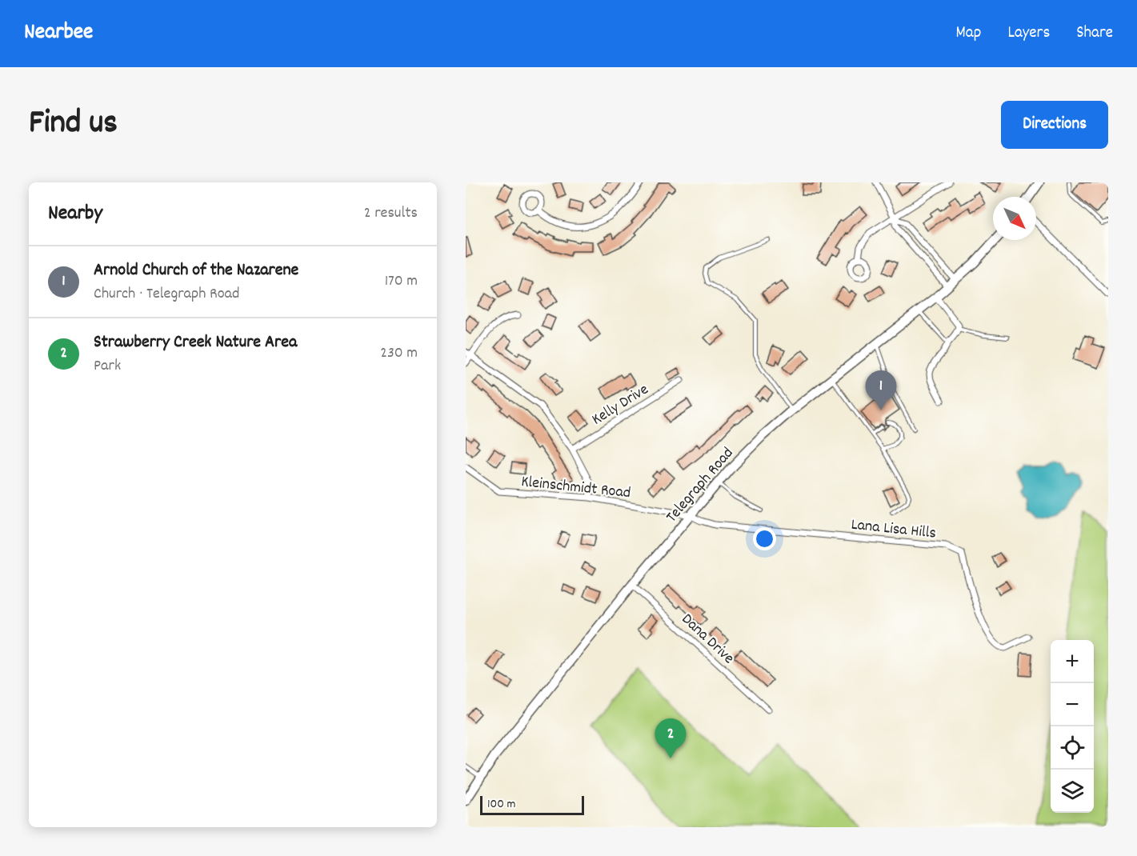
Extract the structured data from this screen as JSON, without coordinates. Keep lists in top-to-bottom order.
{
  "streets": {
    "main road": ["Telegraph Road"],
    "street": [
      "Kelly Drive",
      "Kleinschmidt Road",
      "Lana Lisa Hills",
      "Dana Drive"
    ]
  },
  "crossings": [
    ["Telegraph Road", "Kleinschmidt Road"],
    ["Telegraph Road", "Lana Lisa Hills"],
    ["Telegraph Road", "Dana Drive"],
    ["Kleinschmidt Road", "Lana Lisa Hills"]
  ],
  "scale_bar": "100 m",
  "north": "bottom right",
  "page": {
    "header": "Nearbee",
    "nav": ["Map", "Layers", "Share"],
    "title": "Find us",
    "buttons": "Directions",
    "heading": ["Nearby", "2 results"],
    "list": [
      {
        "mark": "1",
        "name": "Arnold Church of the Nazarene",
        "note": "Church · Telegraph Road",
        "value": "170 m"
      },
      {
        "mark": "2",
        "name": "Strawberry Creek Nature Area",
        "note": "Park",
        "value": "230 m"
      }
    ],
    "pins": ["1", "2"],
    "map_buttons": ["+", "−"],
    "scale": "100 m"
  }
}
